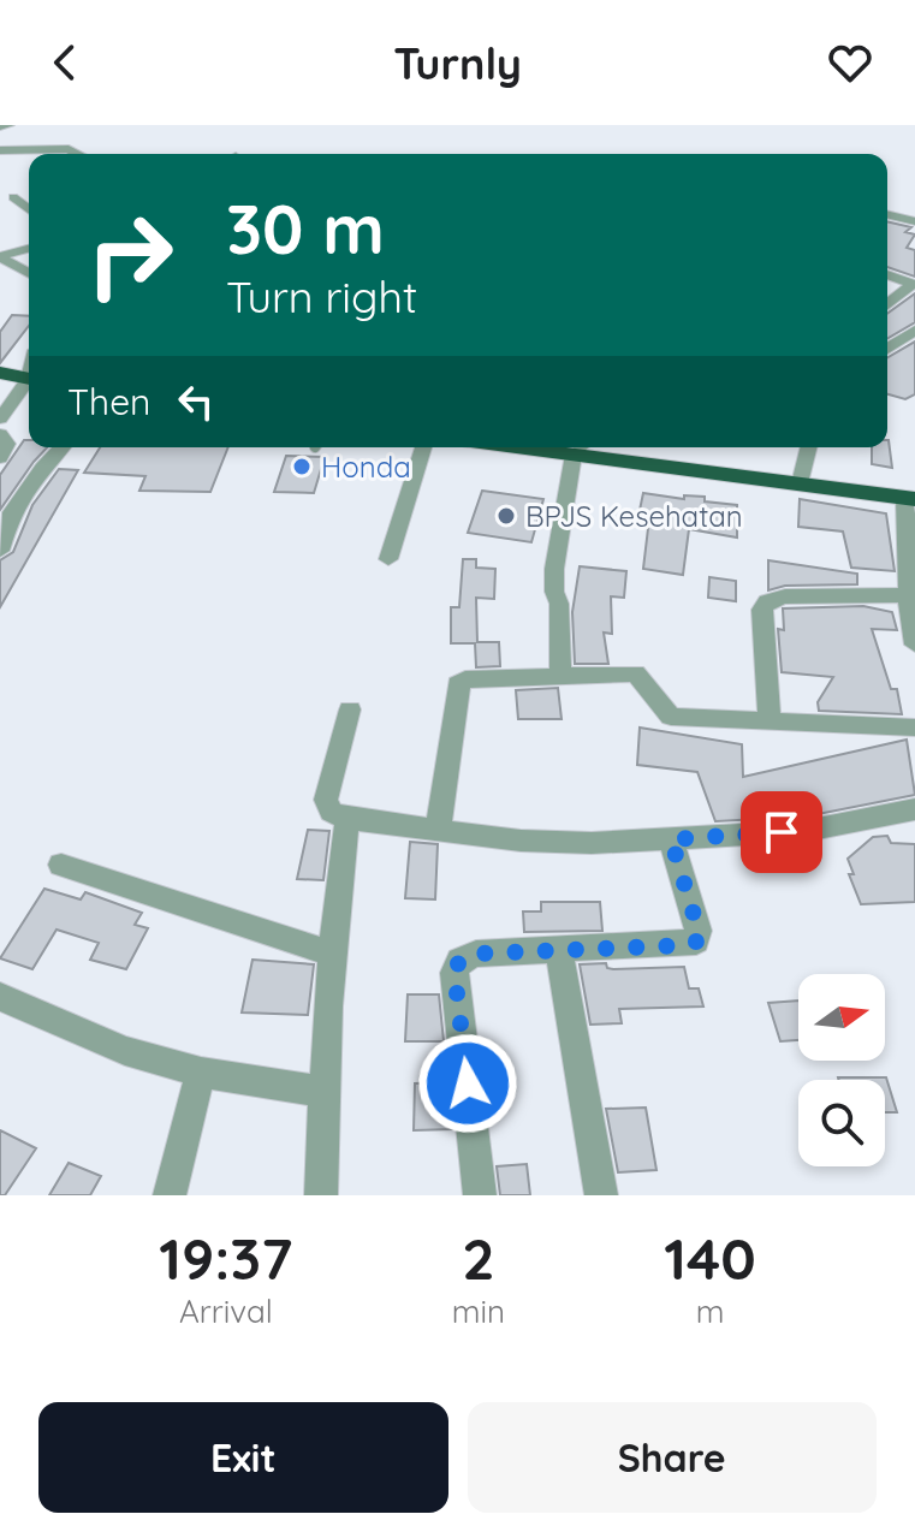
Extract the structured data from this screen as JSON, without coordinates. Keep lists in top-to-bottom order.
{
  "places": ["Honda", "BPJS Kesehatan"],
  "north": "right",
  "page": {
    "header": "Turnly",
    "turn": ["30 m", "Turn right"],
    "then": "Then",
    "eta": [
      "19:37",
      "Arrival",
      "2",
      "min",
      "140",
      "m"
    ],
    "buttons": ["Exit", "Share"]
  }
}
